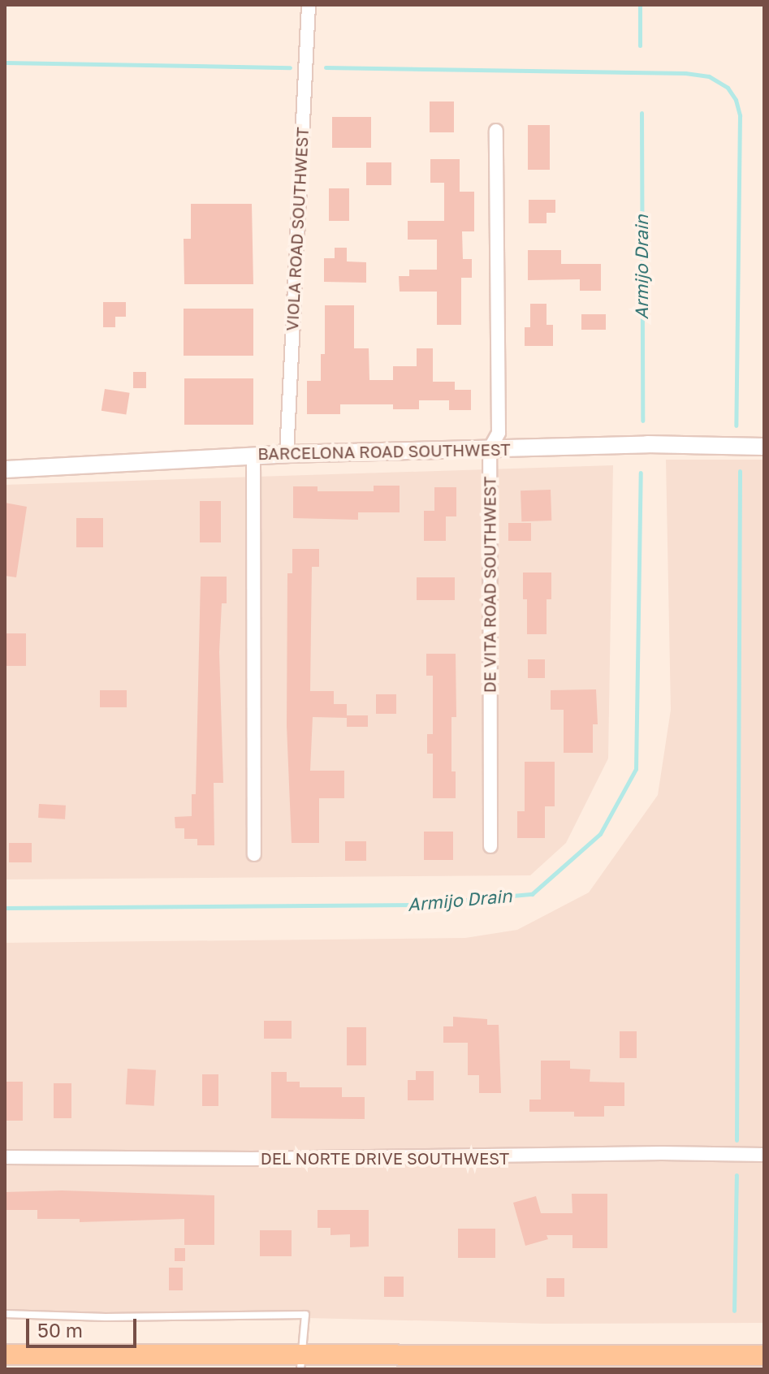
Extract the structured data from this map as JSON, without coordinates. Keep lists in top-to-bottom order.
{
  "streets": {
    "street": [
      "VIOLA ROAD SOUTHWEST",
      "BARCELONA ROAD SOUTHWEST",
      "DE VITA ROAD SOUTHWEST",
      "DEL NORTE DRIVE SOUTHWEST"
    ]
  },
  "crossings": [
    ["VIOLA ROAD SOUTHWEST", "BARCELONA ROAD SOUTHWEST"],
    ["BARCELONA ROAD SOUTHWEST", "DE VITA ROAD SOUTHWEST"]
  ],
  "water": ["Armijo Drain"],
  "scale_bar": "50 m"
}
